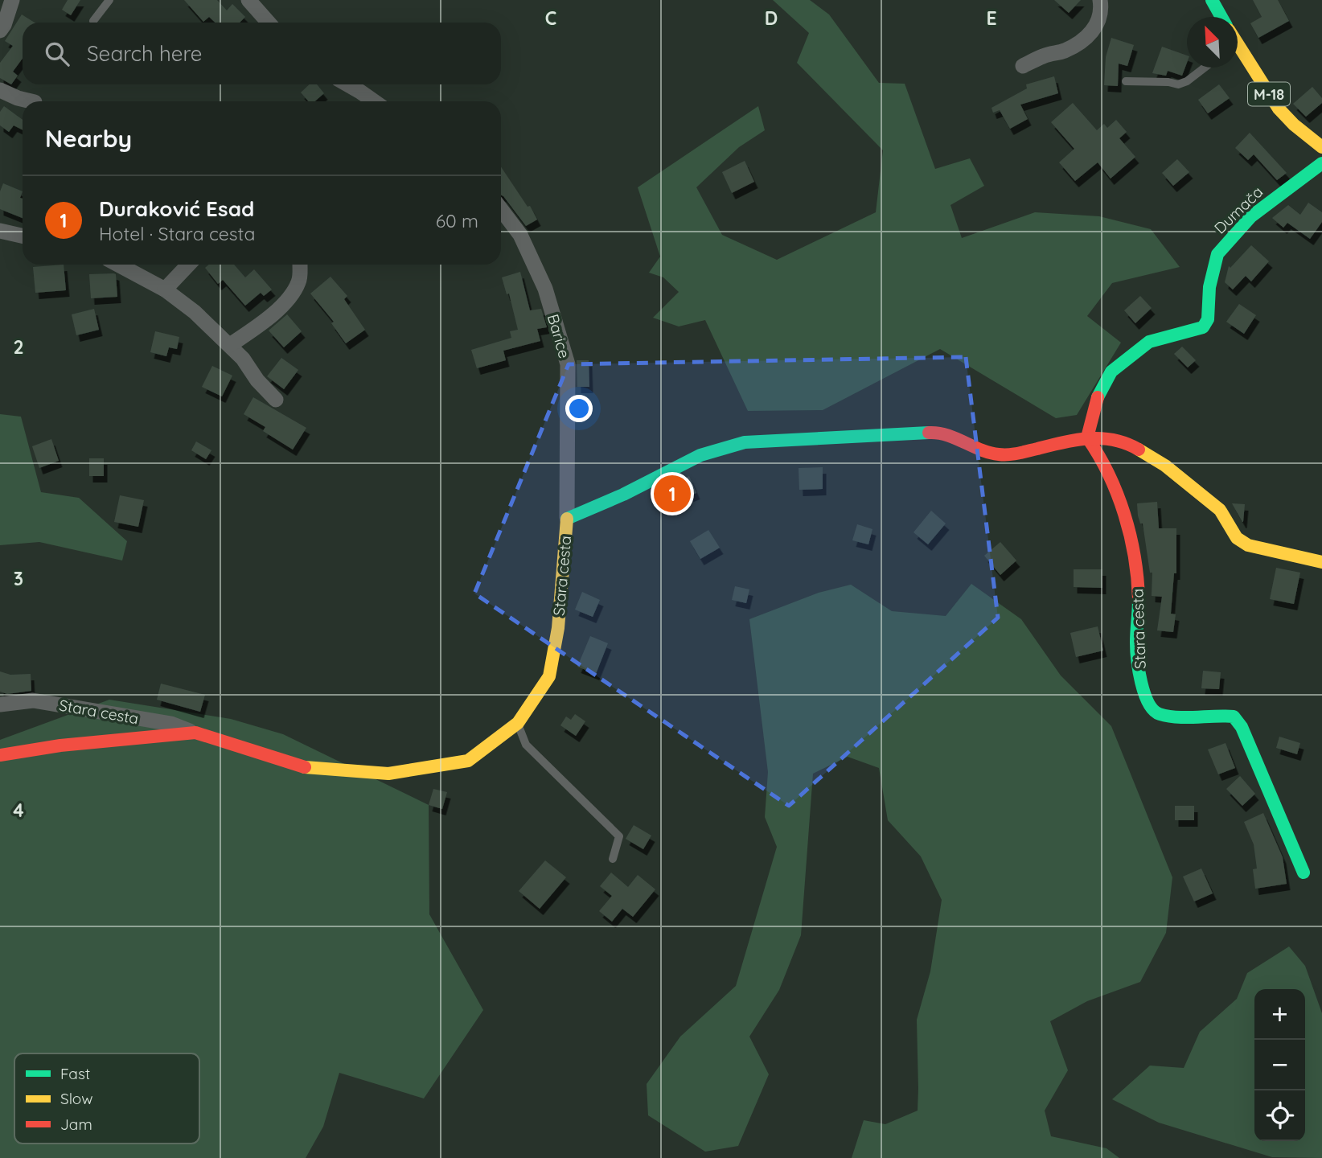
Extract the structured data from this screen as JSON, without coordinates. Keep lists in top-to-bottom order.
{
  "streets": {
    "street": [
      "M-18",
      "Dumača",
      "Barice",
      "Stara cesta"
    ]
  },
  "crossings": [
    ["Dumača", "Stara cesta"],
    ["Barice", "Stara cesta"]
  ],
  "legend": ["Fast", "Slow", "Jam"],
  "north": "top left",
  "page": {
    "search": "Search here",
    "heading": "Nearby",
    "list": [
      {
        "mark": "1",
        "name": "Duraković Esad",
        "note": "Hotel · Stara cesta",
        "value": "60 m"
      }
    ],
    "pins": "1",
    "map_buttons": ["+", "−"]
  },
  "grid": {
    "columns": ["C", "D", "E"],
    "rows": ["2", "3", "4"]
  }
}
